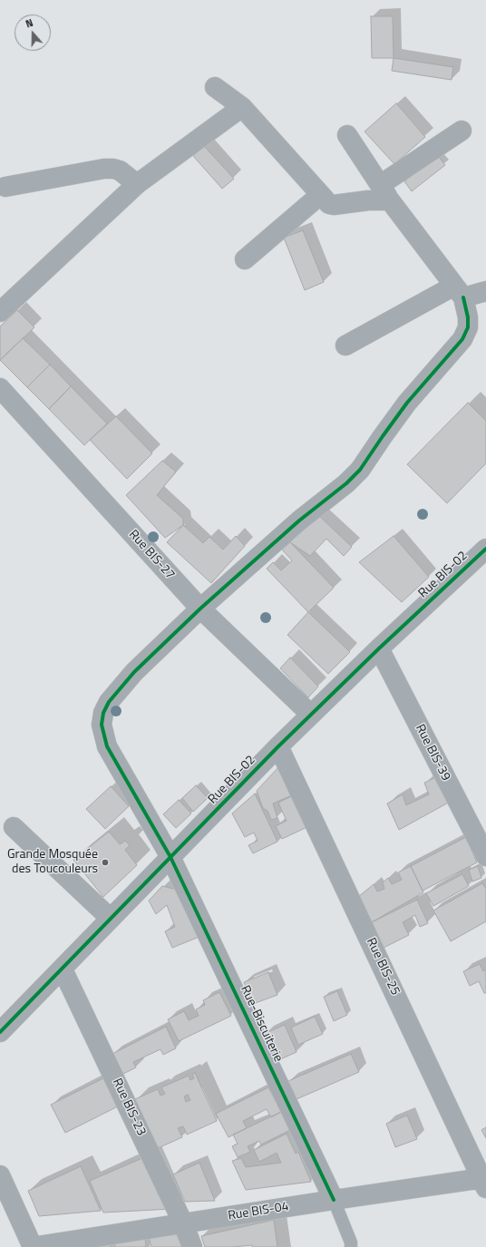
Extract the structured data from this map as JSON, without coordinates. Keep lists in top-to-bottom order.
{
  "streets": {
    "street": [
      "Rue BIS-27",
      "Rue BIS-02",
      "Rue BIS-39",
      "Rue BIS-25",
      "Rue-Biscuiterie",
      "Rue BIS-23",
      "Rue BIS-04"
    ]
  },
  "crossings": [
    ["Rue BIS-27", "Rue BIS-02"],
    ["Rue BIS-27", "Rue-Biscuiterie"],
    ["Rue BIS-02", "Rue BIS-39"],
    ["Rue BIS-02", "Rue BIS-25"],
    ["Rue BIS-02", "Rue-Biscuiterie"],
    ["Rue BIS-02", "Rue BIS-23"],
    ["Rue BIS-25", "Rue BIS-04"],
    ["Rue-Biscuiterie", "Rue BIS-04"],
    ["Rue BIS-23", "Rue BIS-04"]
  ],
  "places": ["Grande Mosquée des Toucouleurs"],
  "north": "top"
}
